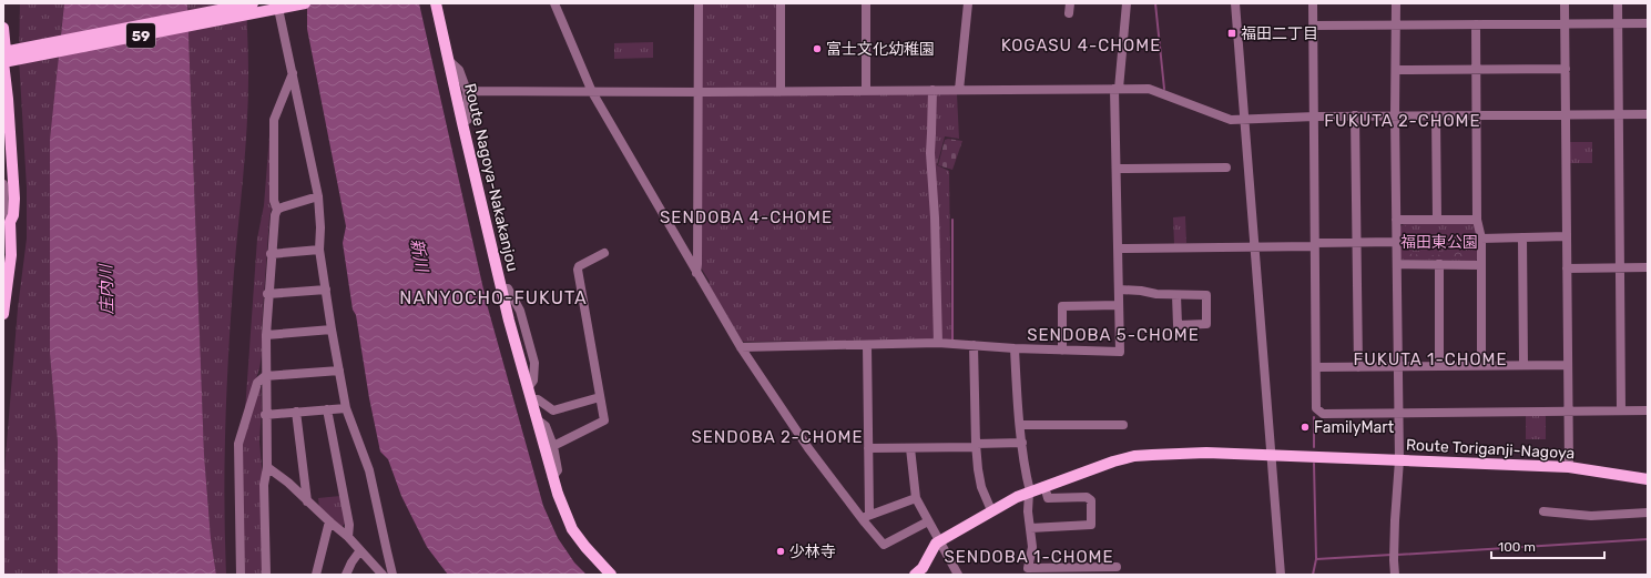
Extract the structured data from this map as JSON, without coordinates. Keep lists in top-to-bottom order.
{
  "streets": {
    "main road": ["59", "Route Nagoya-Nakakanjou", "Route Toriganji-Nagoya"]
  },
  "districts": [
    "KOGASU 4-CHOME",
    "FUKUTA 2-CHOME",
    "SENDOBA 4-CHOME",
    "NANYOCHO-FUKUTA",
    "SENDOBA 5-CHOME",
    "FUKUTA 1-CHOME",
    "SENDOBA 2-CHOME",
    "SENDOBA 1-CHOME"
  ],
  "water": ["新川", "庄内川"],
  "parks": ["福田東公園"],
  "places": {
    "transit": ["福田二丁目"],
    "other": ["富士文化幼稚園", "FamilyMart", "少林寺"]
  },
  "scale_bar": "100 m"
}
